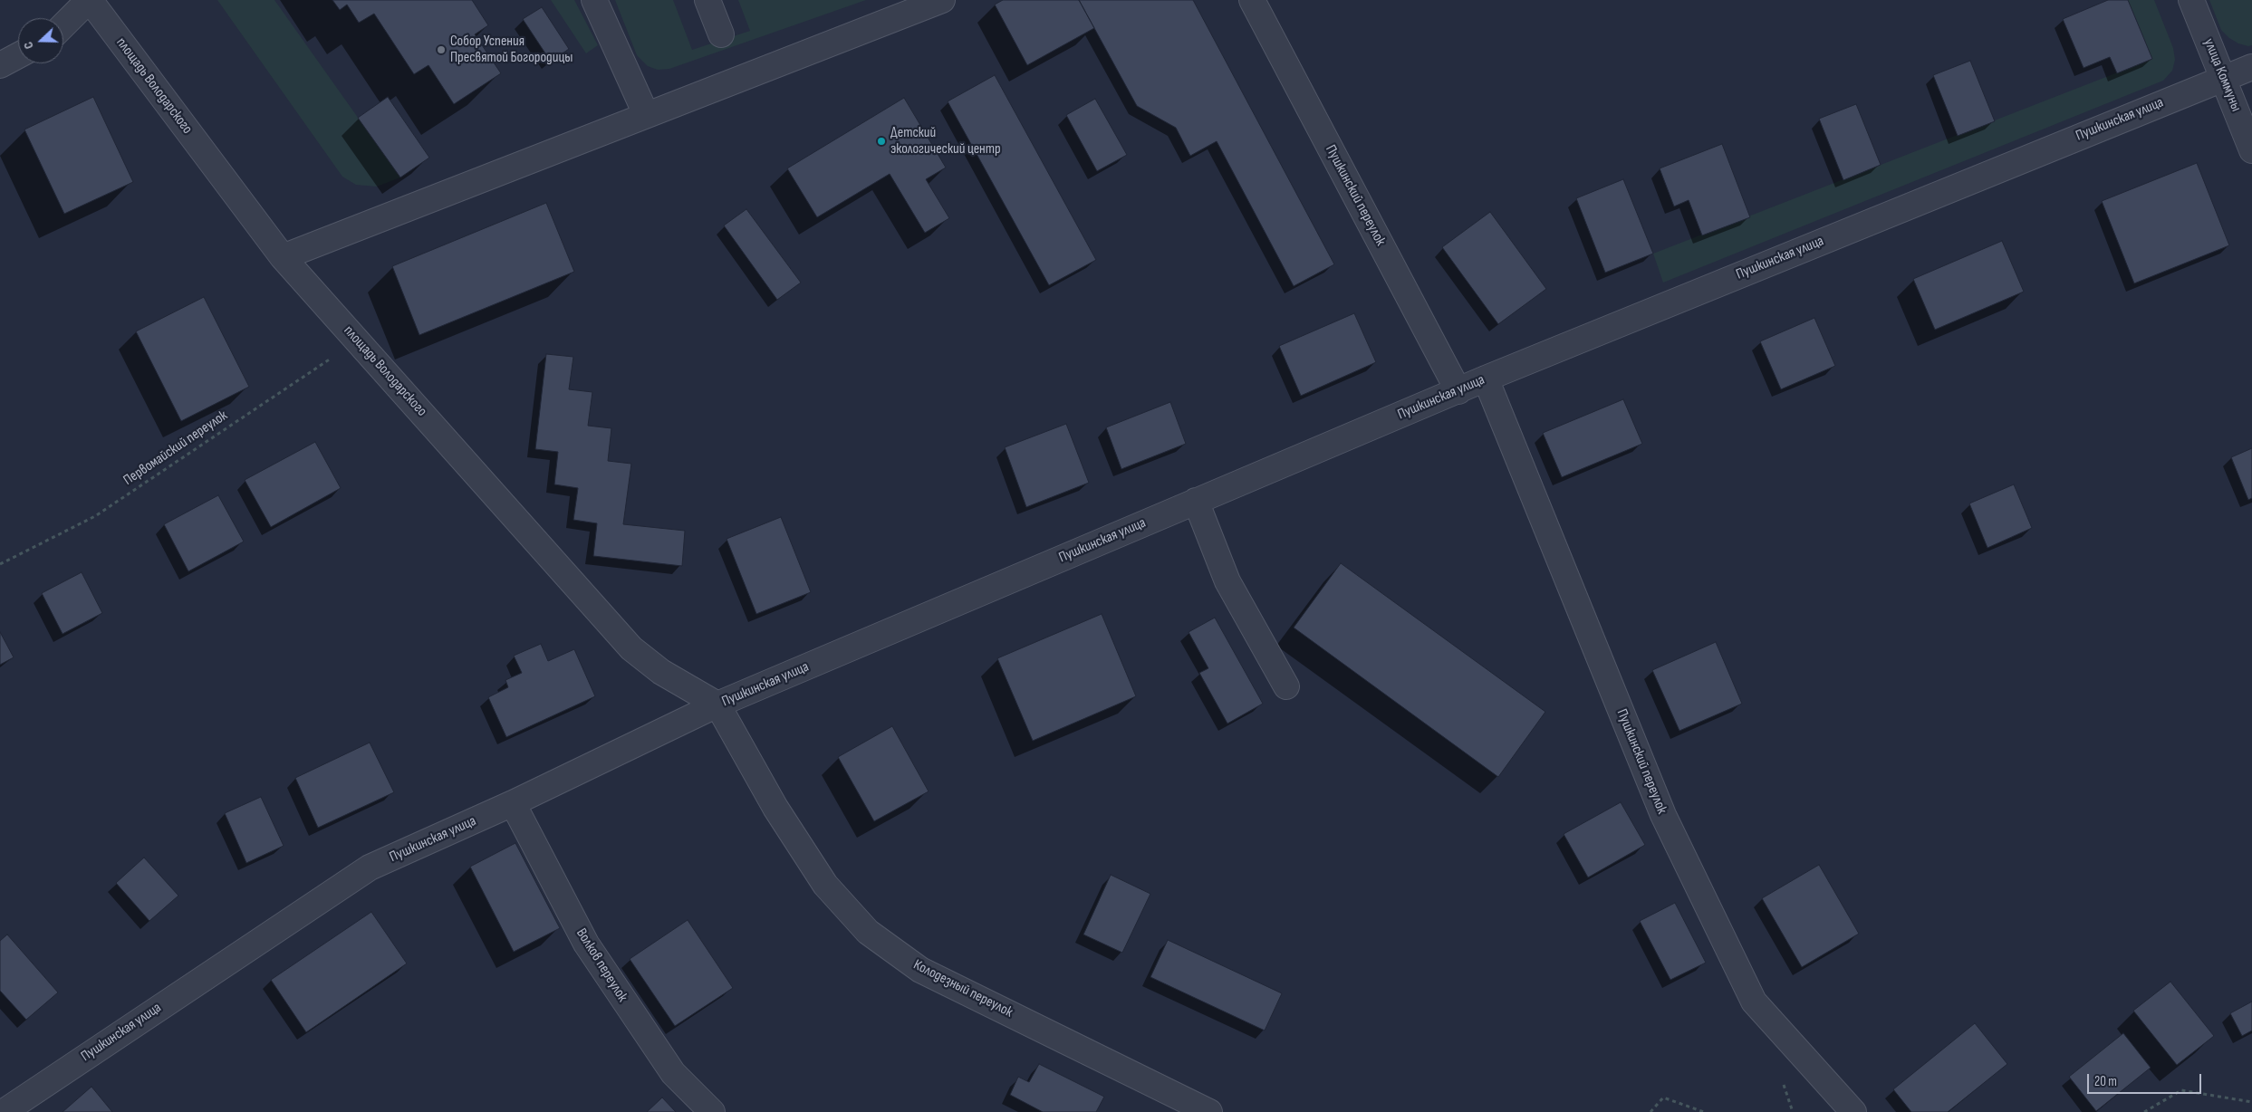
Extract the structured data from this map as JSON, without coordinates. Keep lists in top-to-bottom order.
{
  "streets": {
    "street": [
      "улица Коммуны",
      "площадь Володарского",
      "Пушкинская улица",
      "Пушкинский переулок",
      "Волков переулок",
      "Колодезный переулок"
    ],
    "path": ["Первомайский переулок"]
  },
  "crossings": [
    ["улица Коммуны", "Пушкинская улица"],
    ["площадь Володарского", "Пушкинская улица"],
    ["площадь Володарского", "Первомайский переулок"],
    ["площадь Володарского", "Колодезный переулок"],
    ["Пушкинская улица", "Пушкинский переулок"],
    ["Пушкинская улица", "Волков переулок"],
    ["Пушкинская улица", "Колодезный переулок"]
  ],
  "places": ["Собор Успения Пресвятой Богородицы", "Детский экологический центр"],
  "scale_bar": "20 m",
  "north": "left"
}
